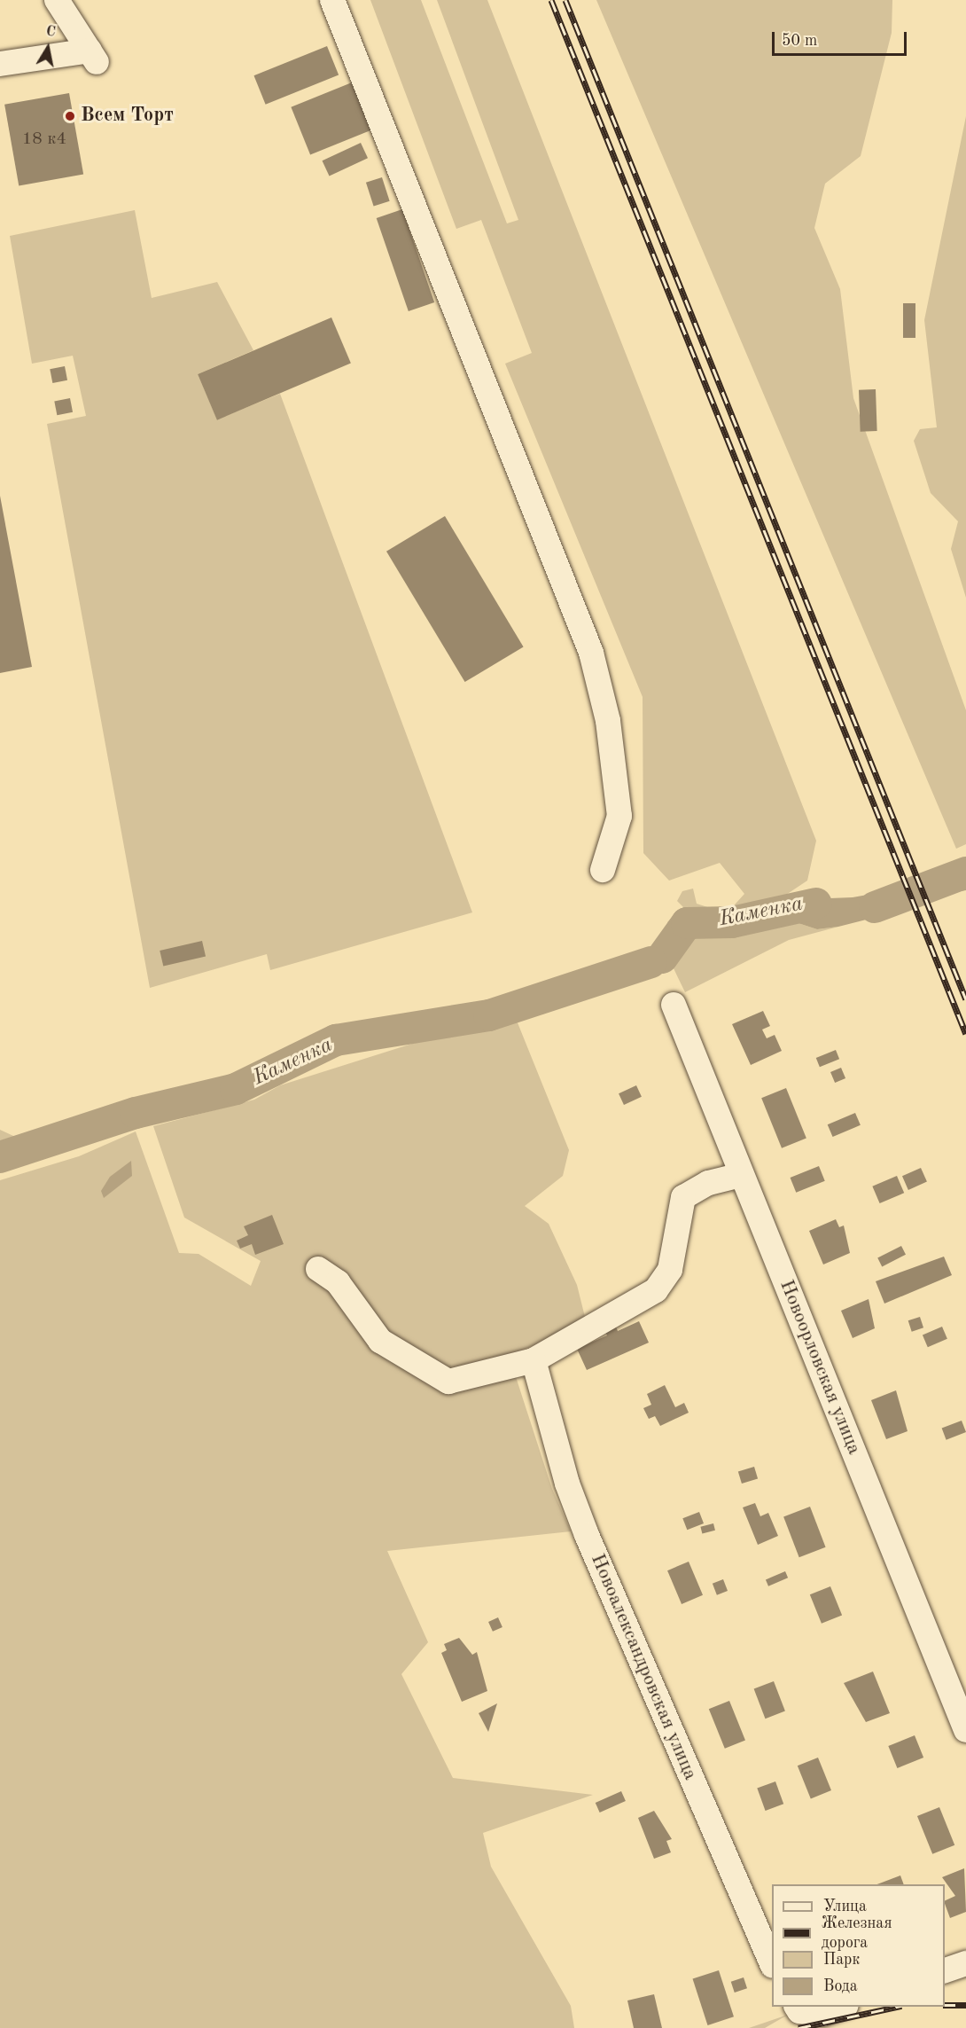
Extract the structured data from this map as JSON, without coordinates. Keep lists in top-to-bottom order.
{
  "streets": {
    "street": ["Новоорловская улица", "Новоалександровская улица"]
  },
  "water": ["Каменка"],
  "places": ["Всем Торт"],
  "house_numbers": ["18 к4"],
  "legend": [
    "Улица",
    "Железная дорога",
    "Парк",
    "Вода"
  ],
  "scale_bar": "50 m",
  "north": "top"
}
